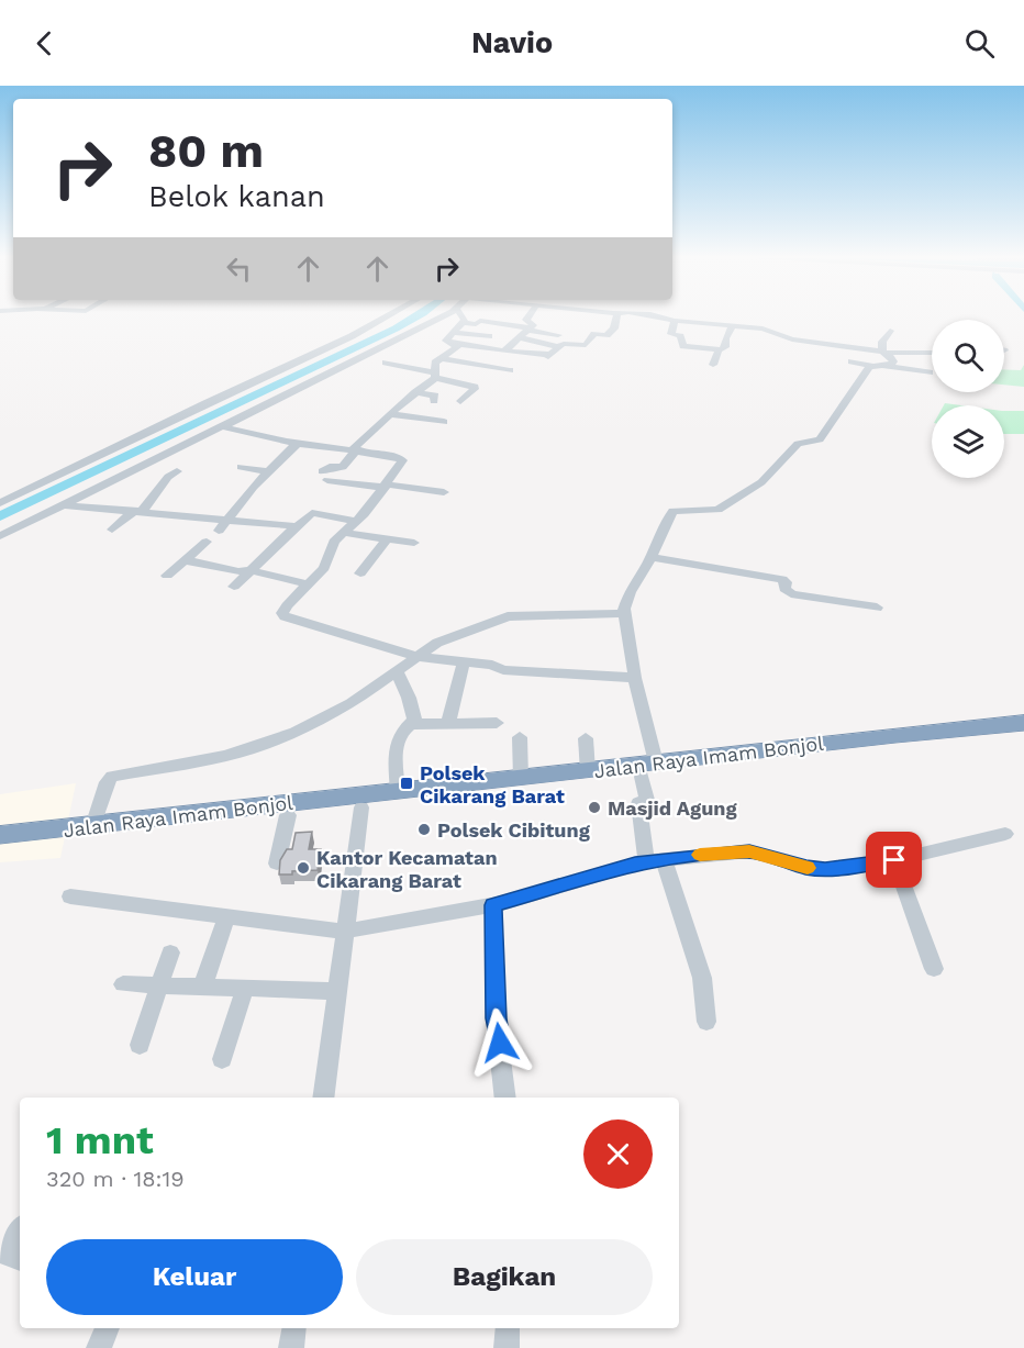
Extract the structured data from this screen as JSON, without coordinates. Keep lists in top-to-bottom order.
{
  "streets": {
    "highway": ["Jalan Raya Imam Bonjol"]
  },
  "places": {
    "transit": ["Polsek Cikarang Barat"],
    "other": ["Masjid Agung", "Polsek Cibitung", "Kantor Kecamatan Cikarang Barat"]
  },
  "page": {
    "header": "Navio",
    "turn": ["80 m", "Belok kanan"],
    "heading": ["1 mnt", "320 m · 18:19"],
    "buttons": ["Keluar", "Bagikan"]
  }
}
